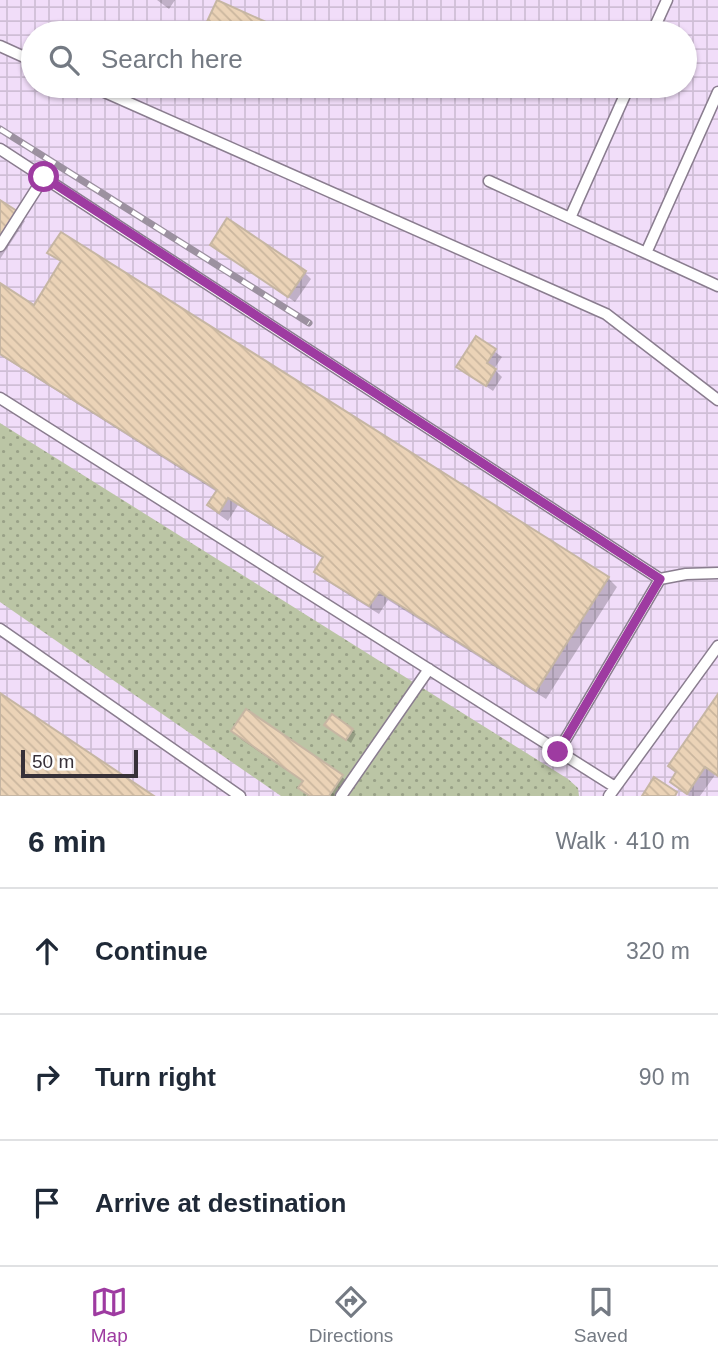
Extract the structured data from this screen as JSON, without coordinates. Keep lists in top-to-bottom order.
{
  "scale_bar": "50 m",
  "page": {
    "search": "Search here",
    "scale": "50 m",
    "heading": ["6 min", "Walk · 410 m"],
    "list": [
      ["Continue", "320 m"],
      ["Turn right", "90 m"],
      "Arrive at destination"
    ],
    "nav": ["Map", "Directions", "Saved"]
  }
}
